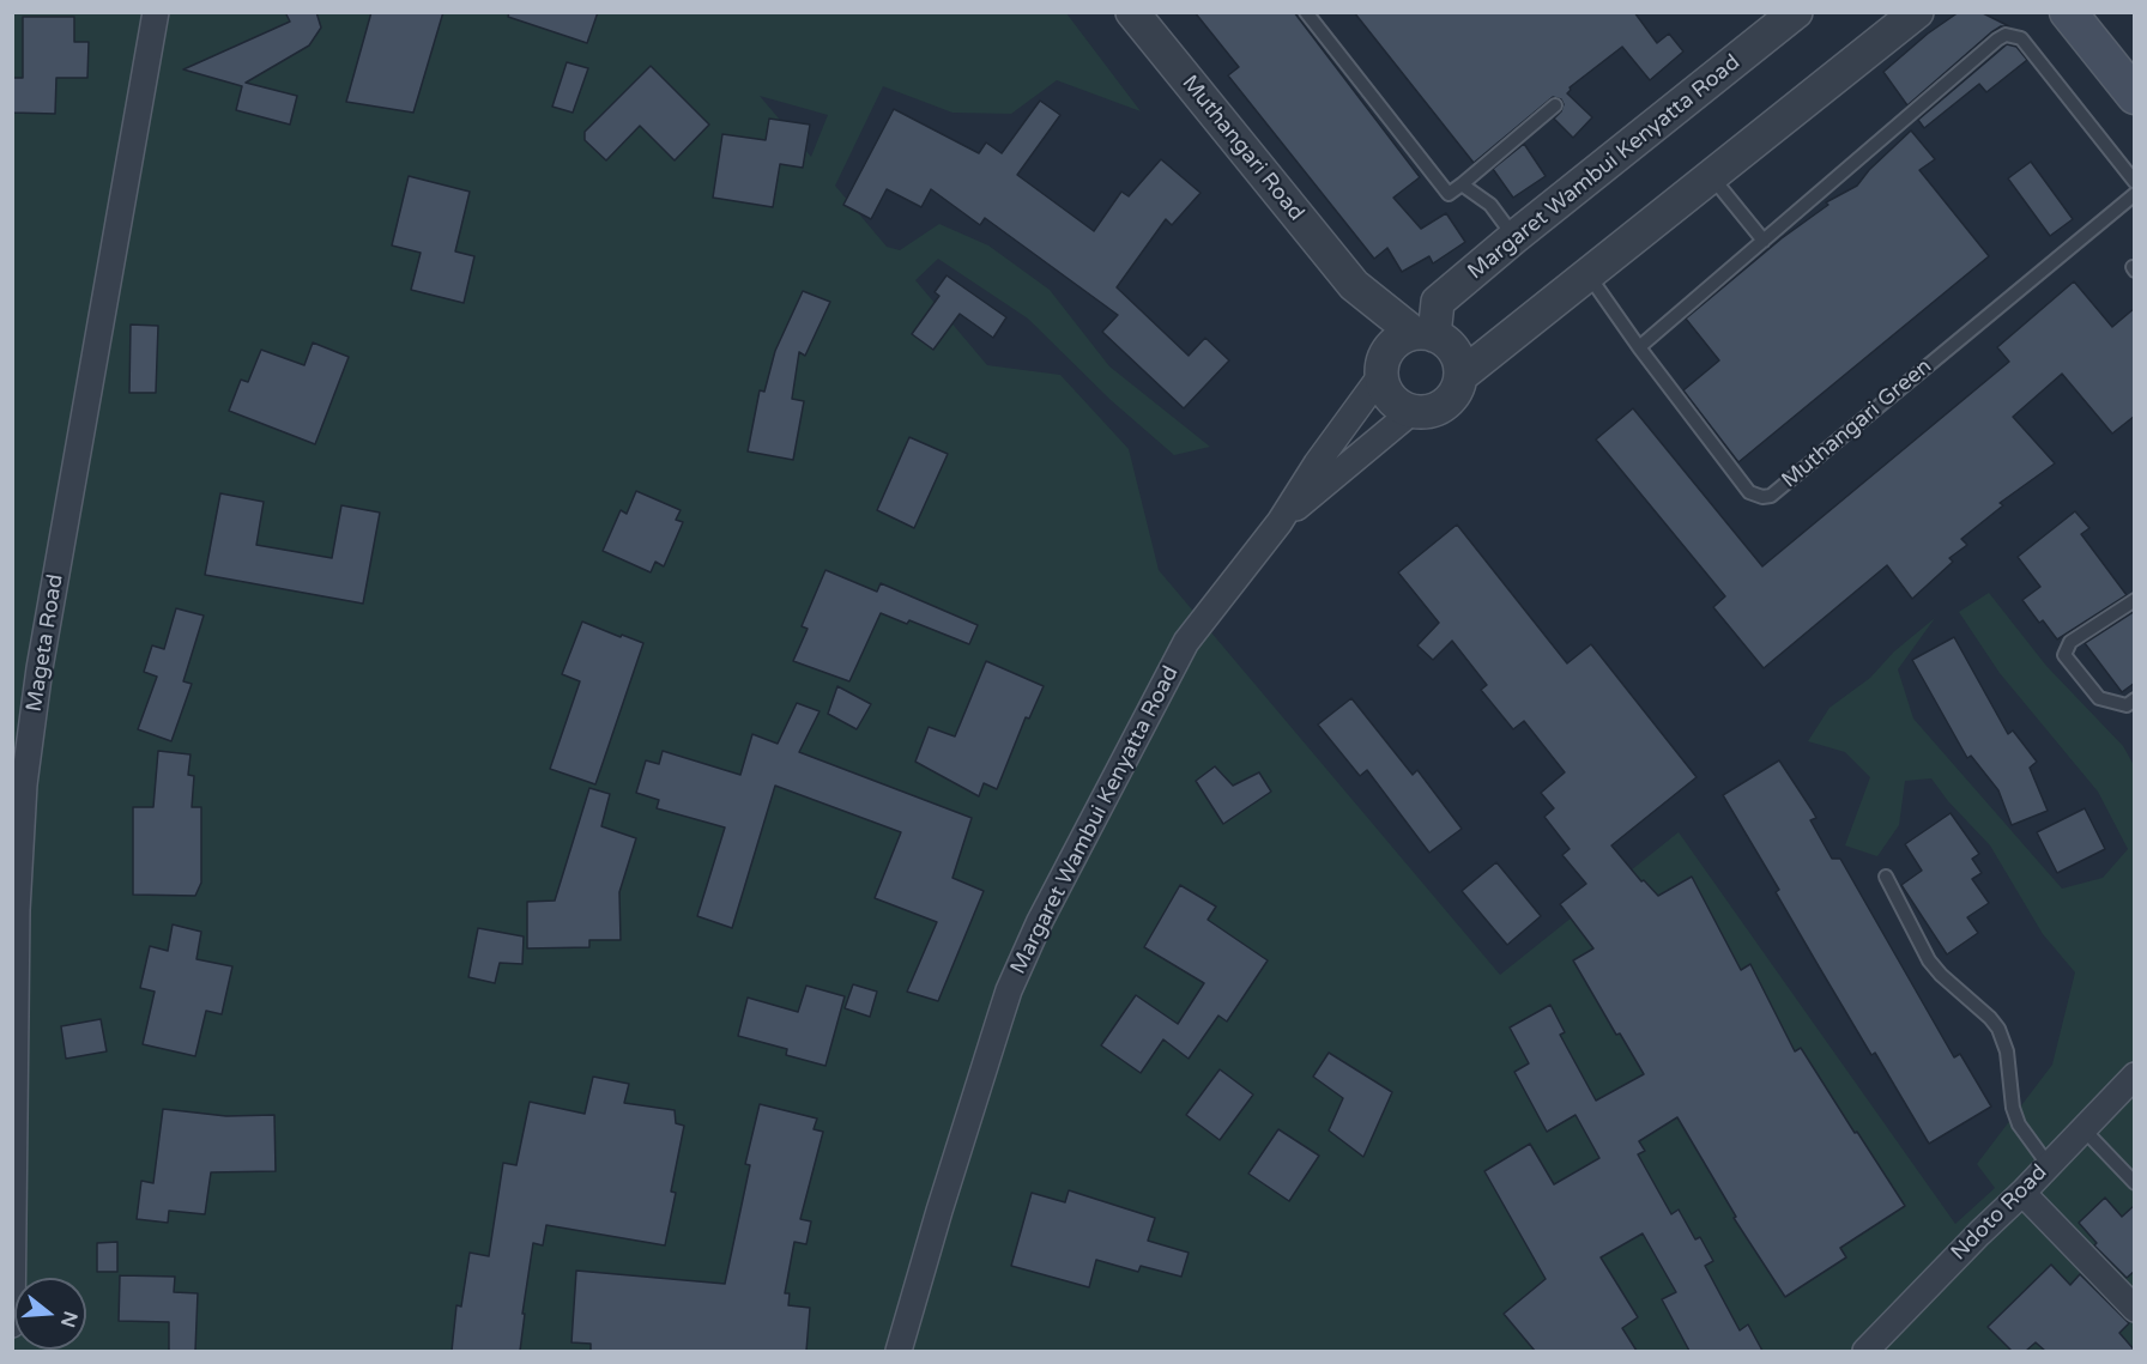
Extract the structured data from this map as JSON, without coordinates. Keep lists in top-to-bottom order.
{
  "streets": {
    "street": [
      "Muthangari Road",
      "Margaret Wambui Kenyatta Road",
      "Mageta Road",
      "Ndoto Road"
    ],
    "lane": ["Muthangari Green"]
  },
  "crossings": [
    ["Muthangari Road", "Margaret Wambui Kenyatta Road"]
  ],
  "north": "right"
}
